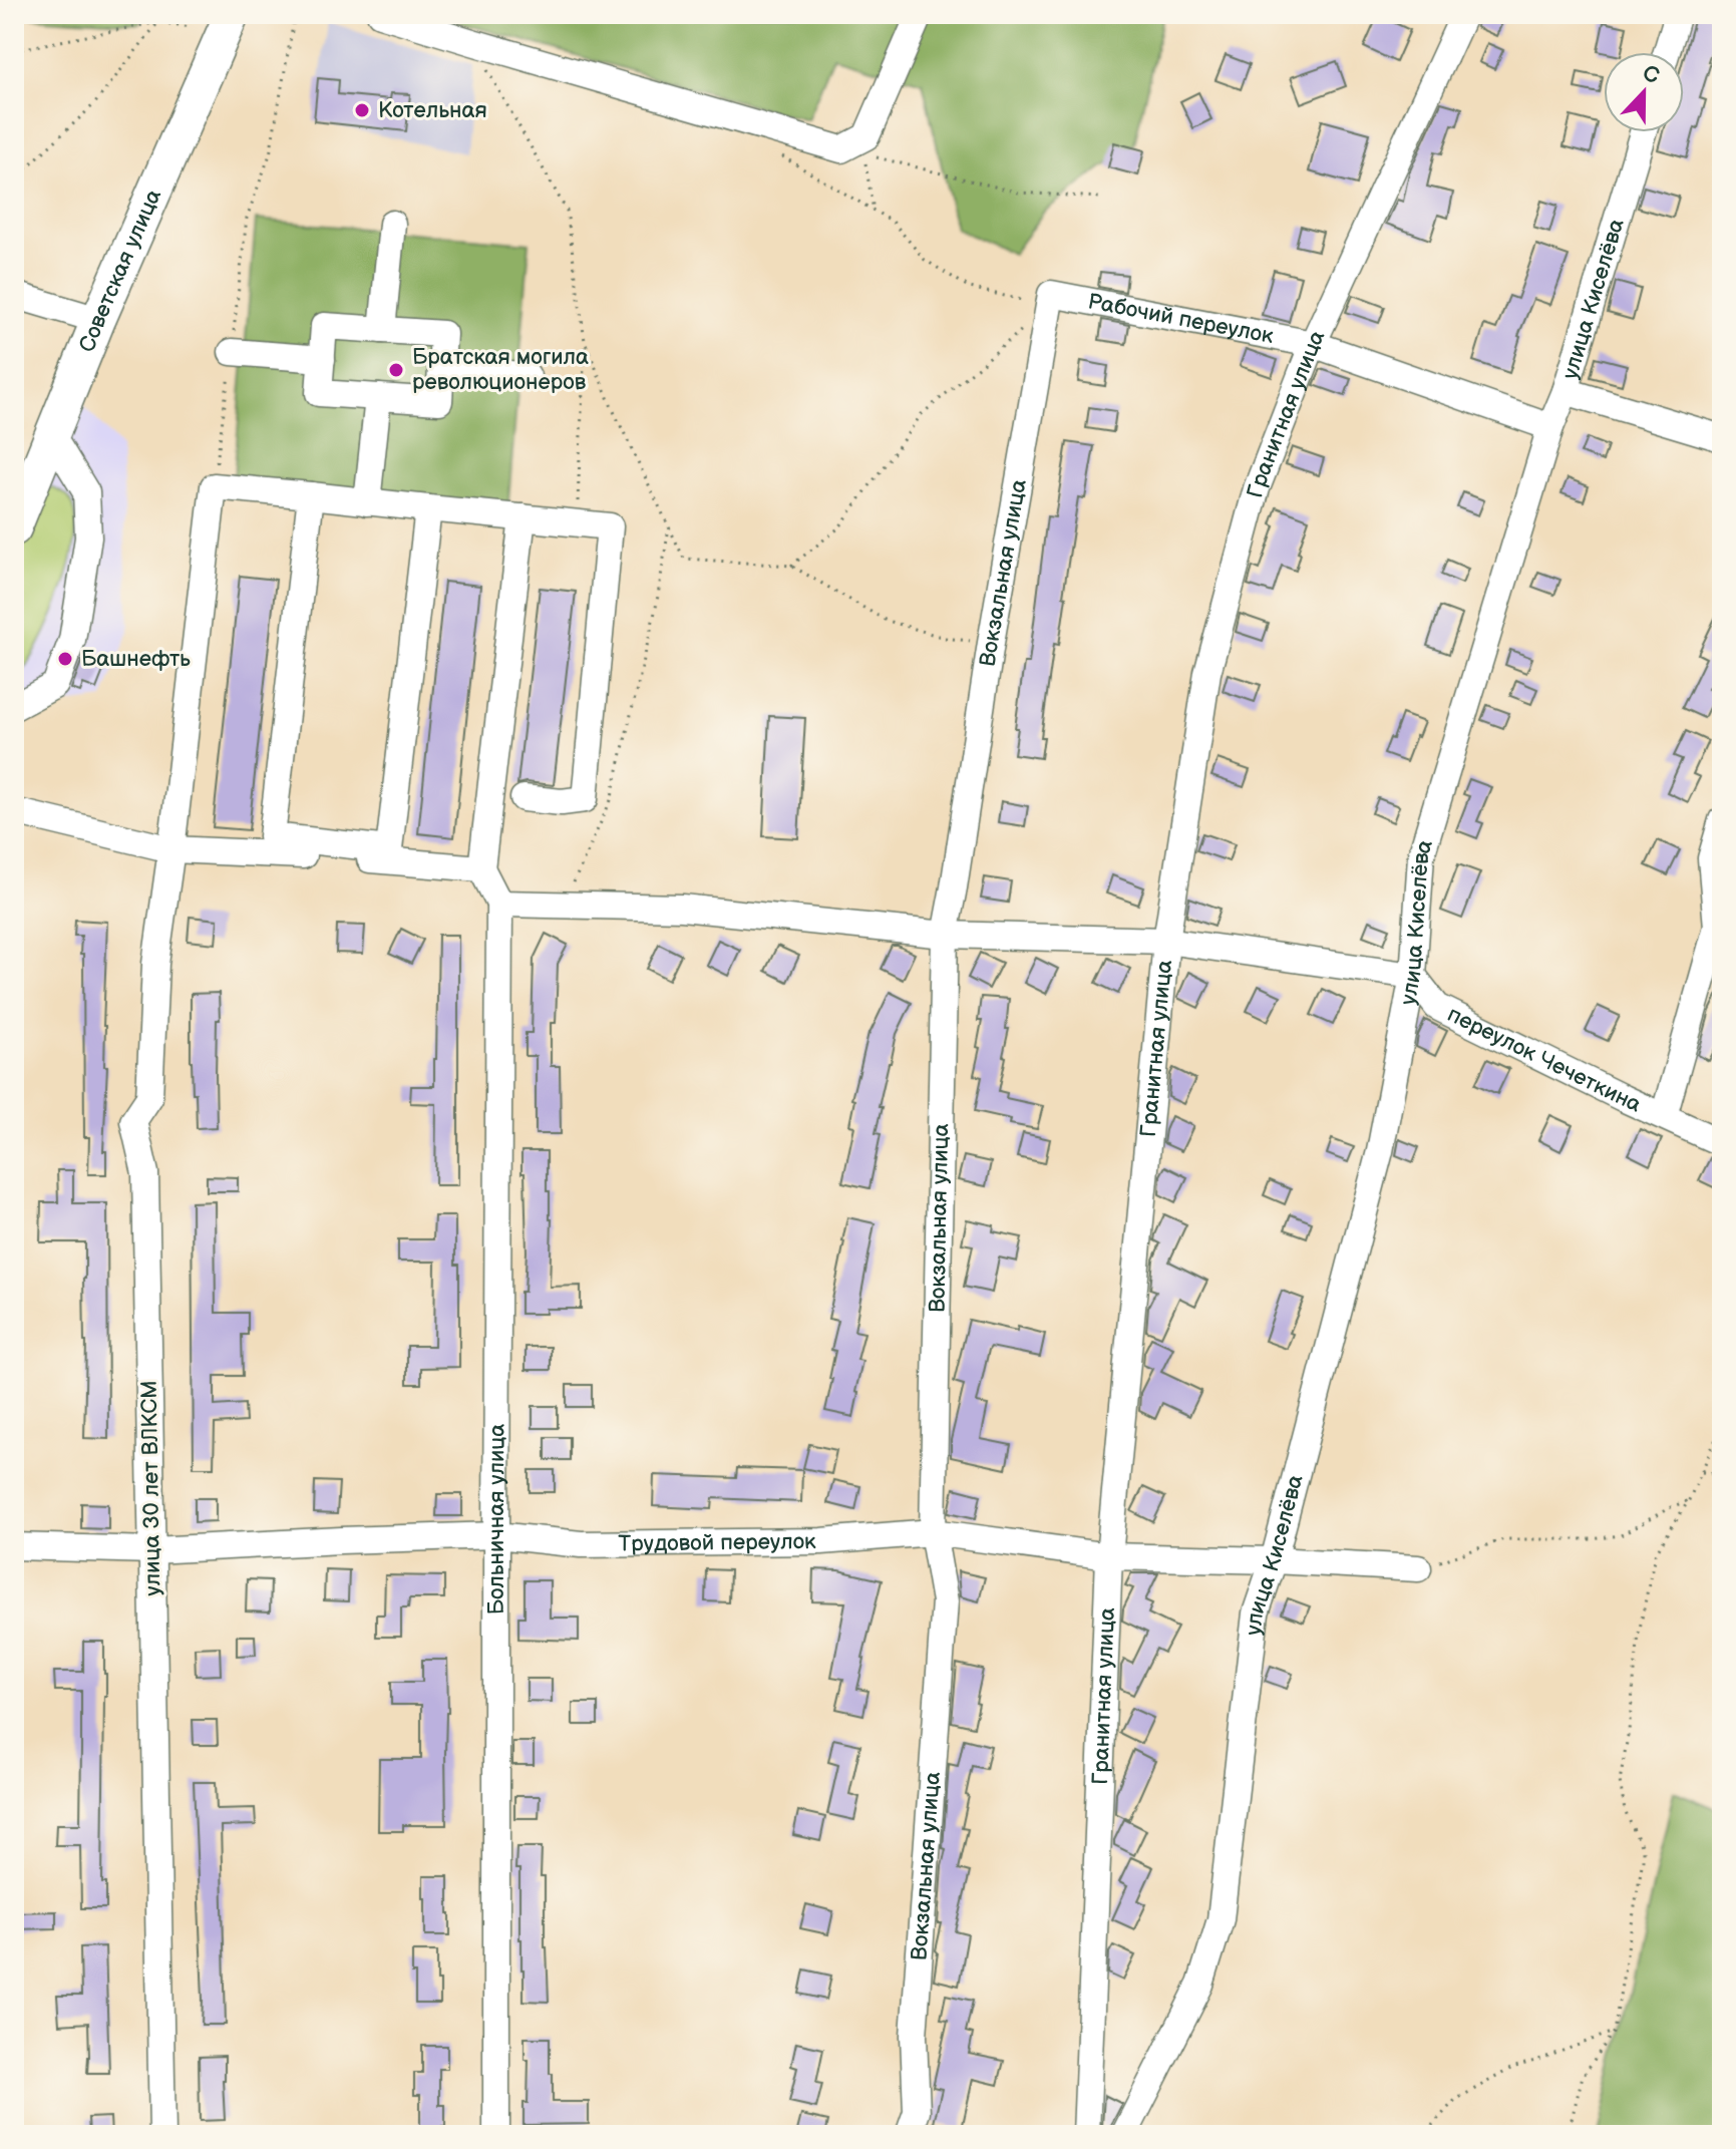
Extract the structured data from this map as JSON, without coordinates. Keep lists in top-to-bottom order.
{
  "streets": {
    "main road": ["Советская улица"],
    "street": [
      "улица Киселёва",
      "Рабочий переулок",
      "Гранитная улица",
      "Вокзальная улица",
      "переулок Чечеткина",
      "улица 30 лет ВЛКСМ",
      "Больничная улица",
      "Трудовой переулок"
    ]
  },
  "crossings": [
    ["улица Киселёва", "Рабочий переулок"],
    ["улица Киселёва", "переулок Чечеткина"],
    ["улица Киселёва", "Трудовой переулок"],
    ["Рабочий переулок", "Гранитная улица"],
    ["Рабочий переулок", "Вокзальная улица"],
    ["Гранитная улица", "Трудовой переулок"],
    ["Вокзальная улица", "Трудовой переулок"],
    ["улица 30 лет ВЛКСМ", "Трудовой переулок"],
    ["Больничная улица", "Трудовой переулок"]
  ],
  "places": ["Котельная", "Братская могила революционеров", "Башнефть"],
  "north": "top"
}
